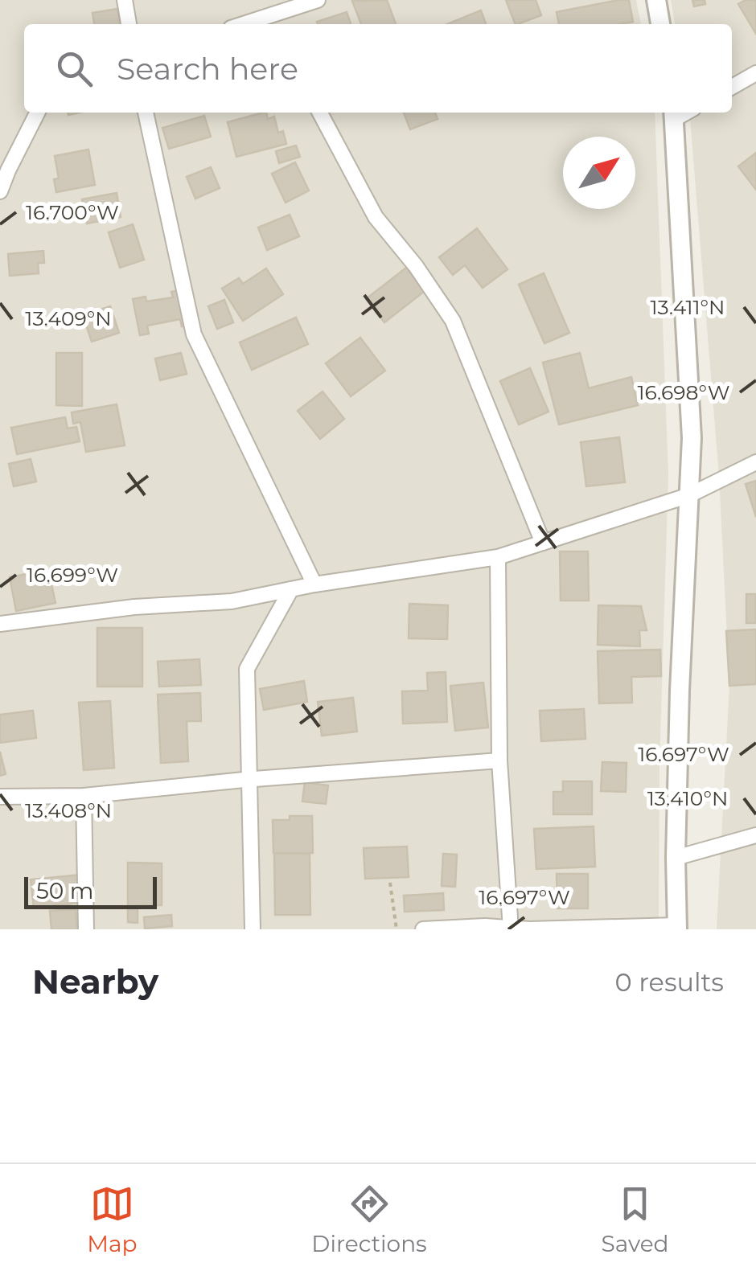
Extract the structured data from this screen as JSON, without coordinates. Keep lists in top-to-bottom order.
{
  "scale_bar": "50 m",
  "north": "top right",
  "page": {
    "search": "Search here",
    "scale": "50 m",
    "heading": ["Nearby", "0 results"],
    "nav": ["Map", "Directions", "Saved"]
  },
  "coordinates": [
    "16.700°W",
    "13.411°N",
    "13.409°N",
    "16.698°W",
    "16.699°W",
    "16.697°W",
    "13.410°N",
    "13.408°N"
  ]
}
